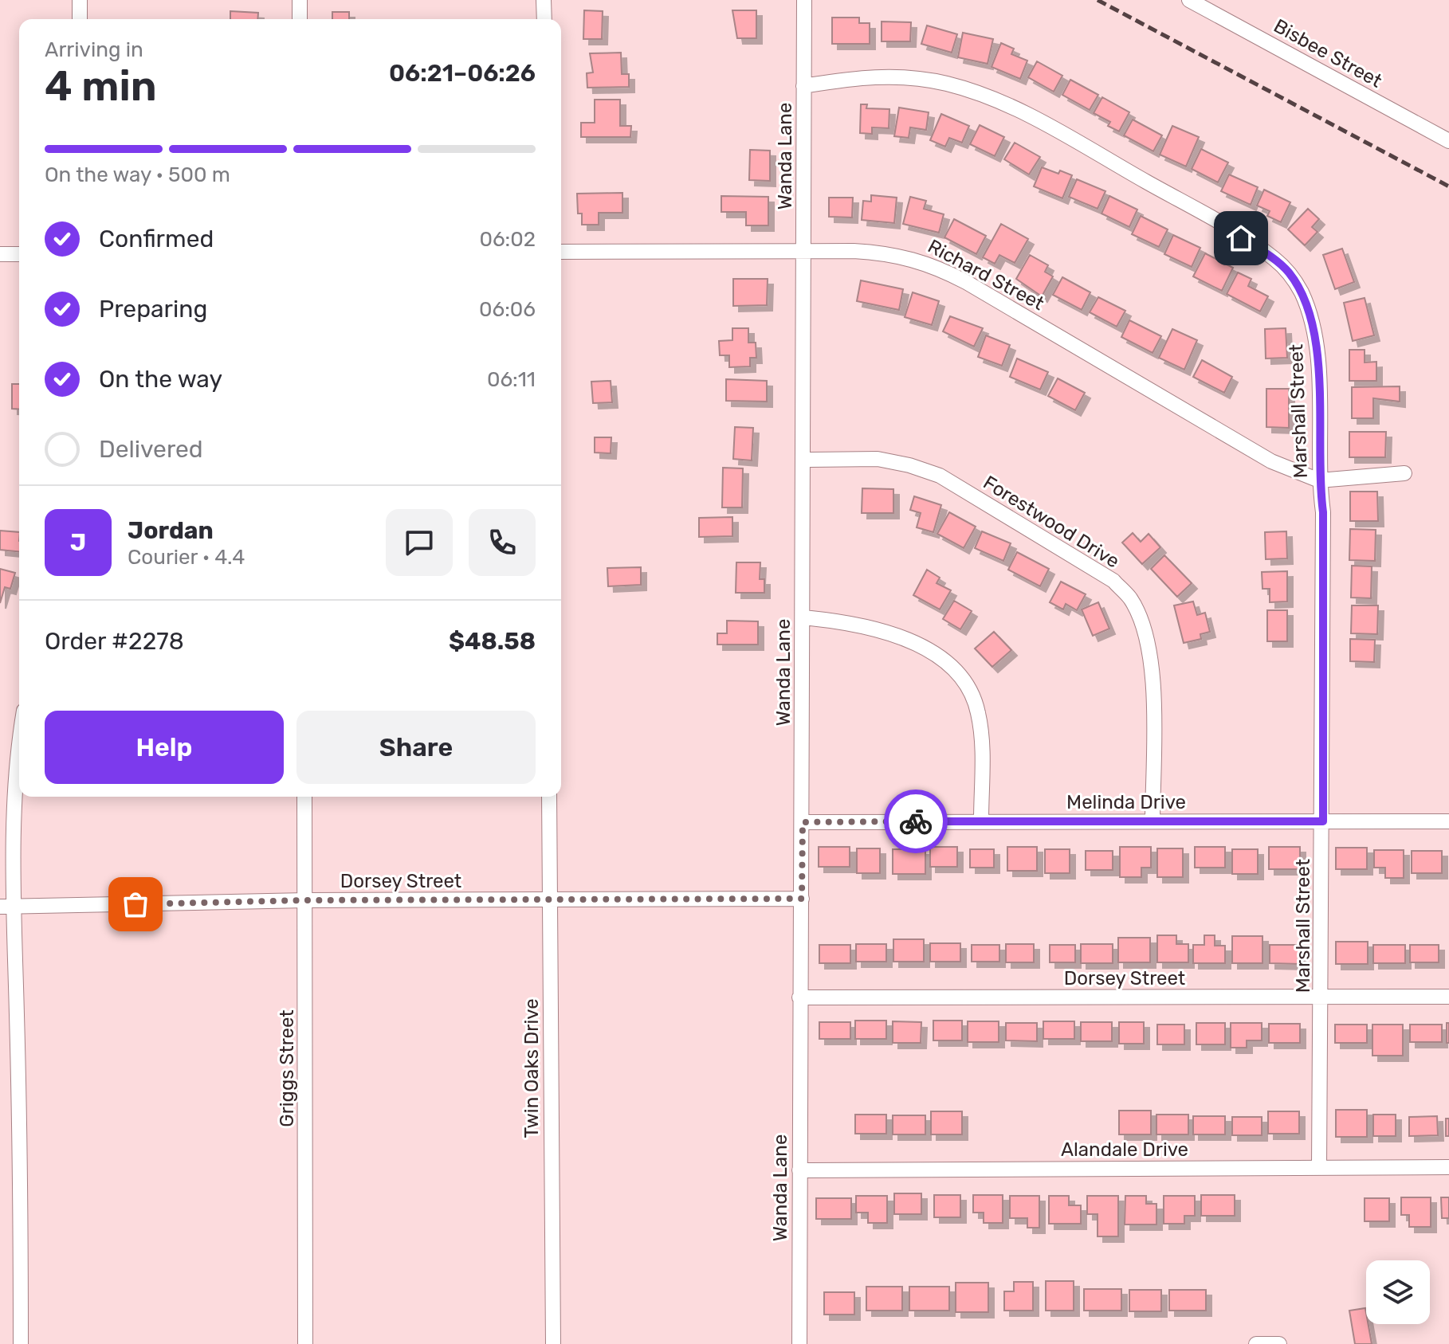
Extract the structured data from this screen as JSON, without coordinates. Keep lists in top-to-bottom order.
{
  "streets": {
    "street": [
      "Bisbee Street",
      "Wanda Lane",
      "Richard Street",
      "Marshall Street",
      "Forestwood Drive",
      "Melinda Drive",
      "Dorsey Street",
      "Griggs Street",
      "Twin Oaks Drive",
      "Alandale Drive"
    ]
  },
  "crossings": [
    ["Wanda Lane", "Richard Street"],
    ["Wanda Lane", "Marshall Street"],
    ["Wanda Lane", "Forestwood Drive"],
    ["Wanda Lane", "Melinda Drive"],
    ["Wanda Lane", "Dorsey Street"],
    ["Wanda Lane", "Alandale Drive"],
    ["Richard Street", "Marshall Street"],
    ["Marshall Street", "Melinda Drive"],
    ["Marshall Street", "Dorsey Street"],
    ["Marshall Street", "Alandale Drive"],
    ["Forestwood Drive", "Melinda Drive"],
    ["Dorsey Street", "Griggs Street"],
    ["Dorsey Street", "Twin Oaks Drive"]
  ],
  "page": {
    "heading": ["4 min", "Arriving in", "06:21–06:26"],
    "panel": [
      "Jordan",
      "Courier · 4.4",
      "Order #2278",
      "$48.58"
    ],
    "bar": "On the way · 500 m",
    "list": [
      ["Confirmed", "06:02"],
      ["Preparing", "06:06"],
      ["On the way", "06:11"],
      "Delivered"
    ],
    "round": "J",
    "buttons": ["Help", "Share"]
  }
}
